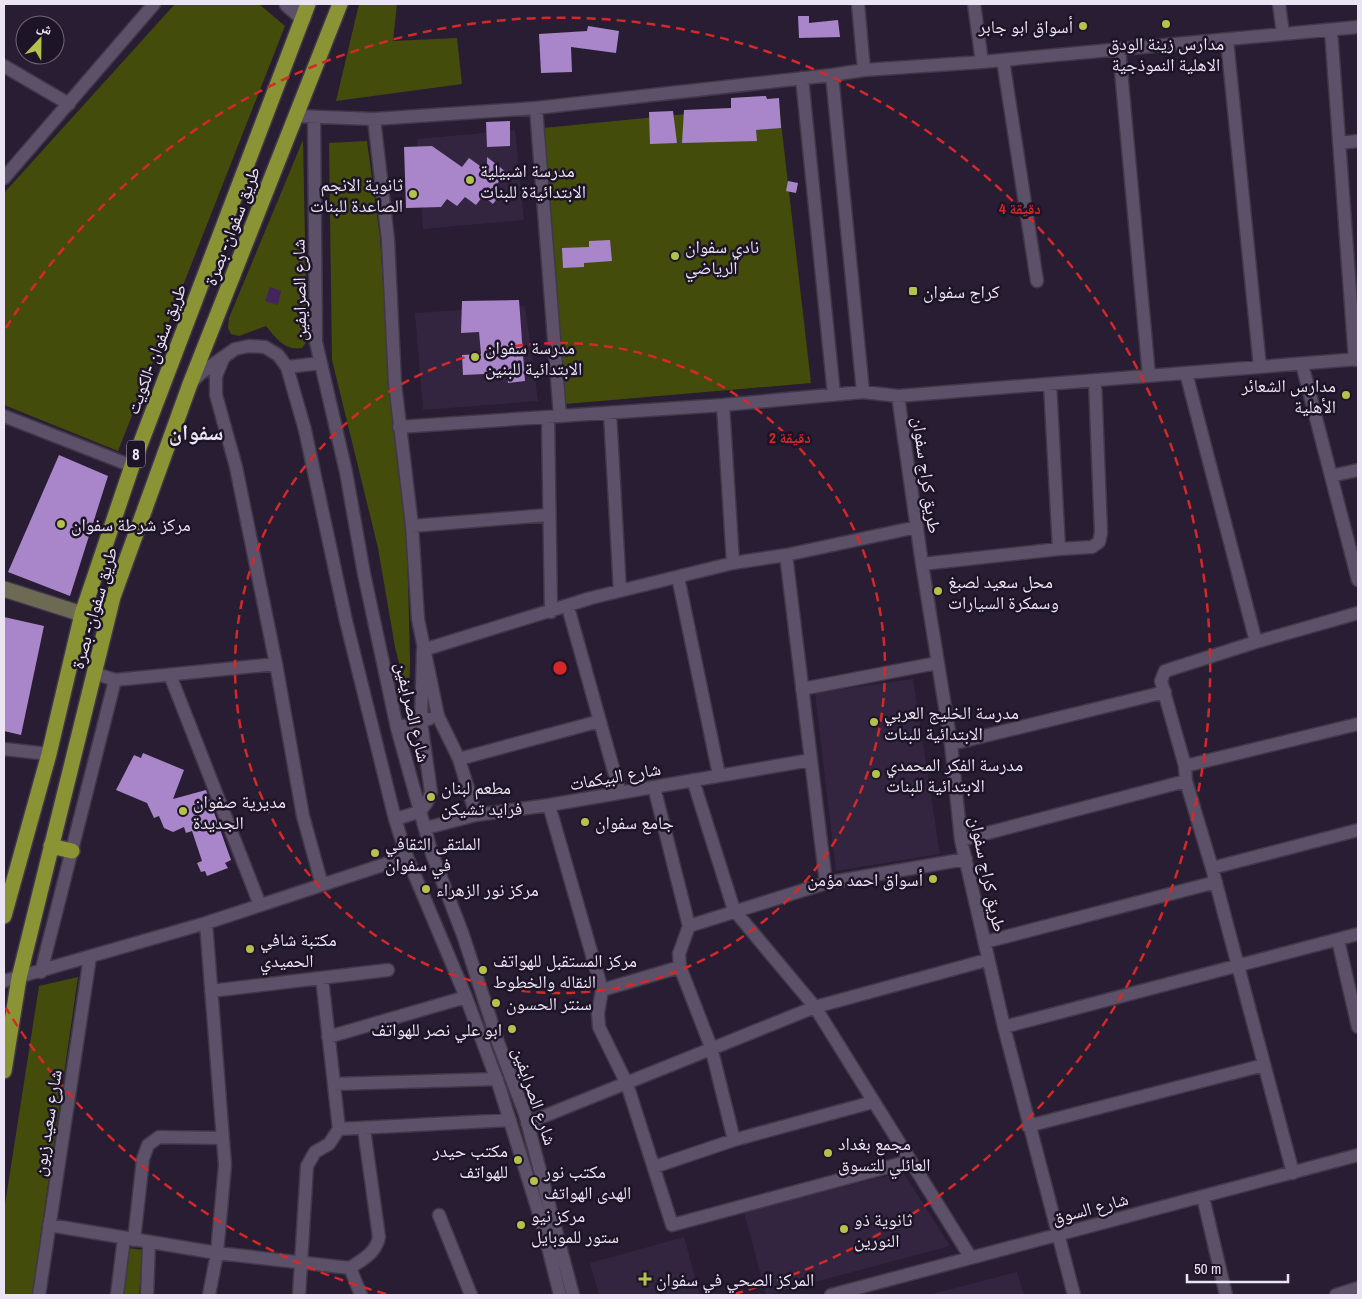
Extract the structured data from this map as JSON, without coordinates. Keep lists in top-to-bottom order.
{
  "streets": {
    "highway": ["طريق سفوان- بصرة", "طريق سفوان -الكويت", "8"],
    "street": [
      "شارع الصرايفين",
      "طريق كراج سفوان",
      "شارع البيكمات",
      "شارع سعيد زبون",
      "شارع السوق"
    ]
  },
  "crossings": [
    ["شارع الصرايفين", "شارع البيكمات"],
    ["طريق كراج سفوان", "شارع السوق"]
  ],
  "districts": ["سفوان"],
  "places": {
    "other": [
      "مدارس زينة الودق الاهلية النموذجية",
      "أسواق ابو جابر",
      "مدرسة اشبيلية الابتدائيةة للبنات",
      "ثانوية الانجم الصاعدة للبنات",
      "نادي سفوان الرياضي",
      "مدرسة سفوان الابتدائية للبنين",
      "مدارس الشعائر الأهلية",
      "مركز شرطة سفوان",
      "محل سعيد لصبغ وسمكرة السيارات",
      "مدرسة الخليج العربي الابتدائية للبنات",
      "مدرسة الفكر المحمدي الابتدائية للبنات",
      "مطعم لبنان فرايد تشيكن",
      "مديرية صفوان الجديدة",
      "جامع سفوان",
      "الملتقى الثقافي في سفوان",
      "أسواق احمد مؤمن",
      "مركز نور الزهراء",
      "مكتبة شافي الحميدي",
      "مركز المستقبل للهواتف النقاله والخطوط",
      "سنتر الحسون",
      "ابو علي نصر للهواتف",
      "مجمع بغداد العائلي للتسوق",
      "مكتب حيدر للهواتف",
      "مكتب نور الهدى الهواتف",
      "مركز نيو ستور للموبايل",
      "ثانوية ذو النورين"
    ],
    "transit": ["كراج سفوان"],
    "health": ["المركز الصحي في سفوان"]
  },
  "scale_bar": "50 m",
  "north": "top",
  "rings": ["4 دقيقة", "2 دقيقة"]
}
